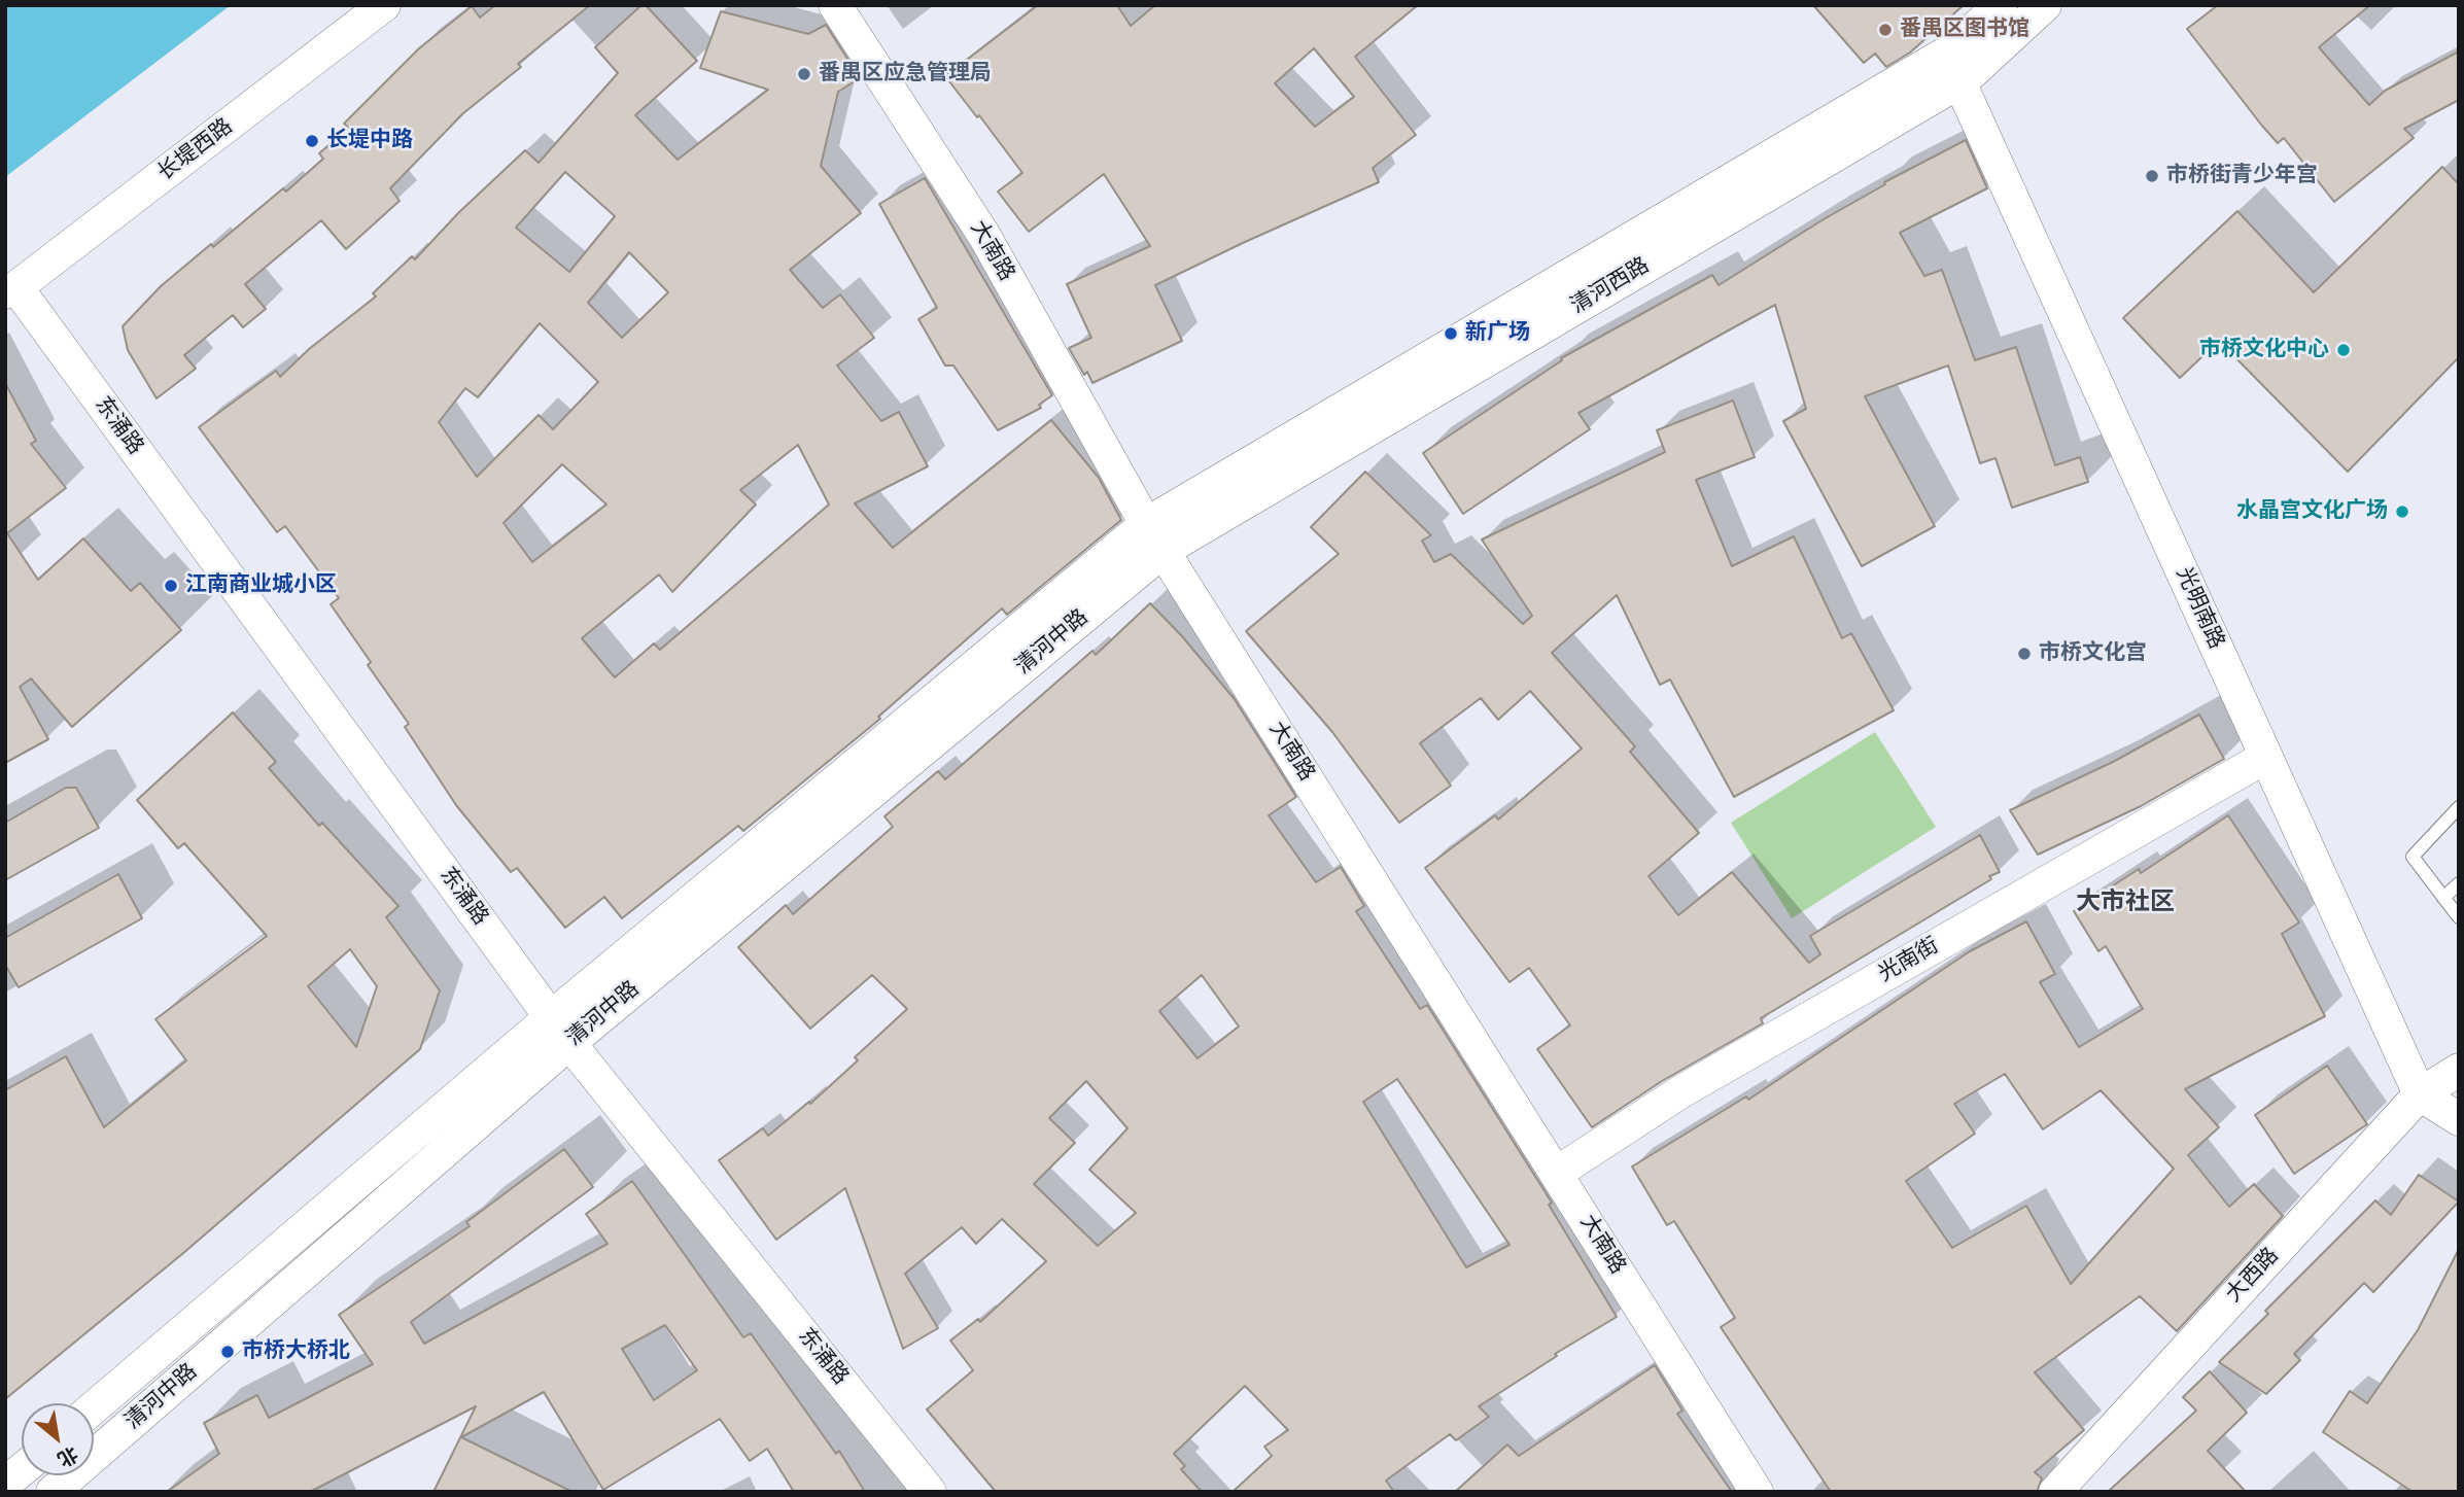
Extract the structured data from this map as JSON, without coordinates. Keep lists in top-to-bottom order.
{
  "streets": {
    "street": [
      "长堤西路",
      "大南路",
      "清河西路",
      "东涌路",
      "光明南路",
      "清河中路",
      "光南街",
      "大西路"
    ]
  },
  "crossings": [
    ["长堤西路", "东涌路"],
    ["大南路", "清河西路"],
    ["大南路", "清河中路"],
    ["大南路", "光南街"],
    ["清河西路", "光明南路"],
    ["清河西路", "清河中路"],
    ["东涌路", "清河中路"],
    ["光明南路", "光南街"],
    ["光明南路", "大西路"]
  ],
  "districts": ["大市社区"],
  "places": [
    "番禺区图书馆",
    "番禺区应急管理局",
    "长堤中路",
    "市桥街青少年宫",
    "新广场",
    "市桥文化中心",
    "水晶宫文化广场",
    "江南商业城小区",
    "市桥文化宫",
    "市桥大桥北"
  ],
  "north": "bottom right"
}
